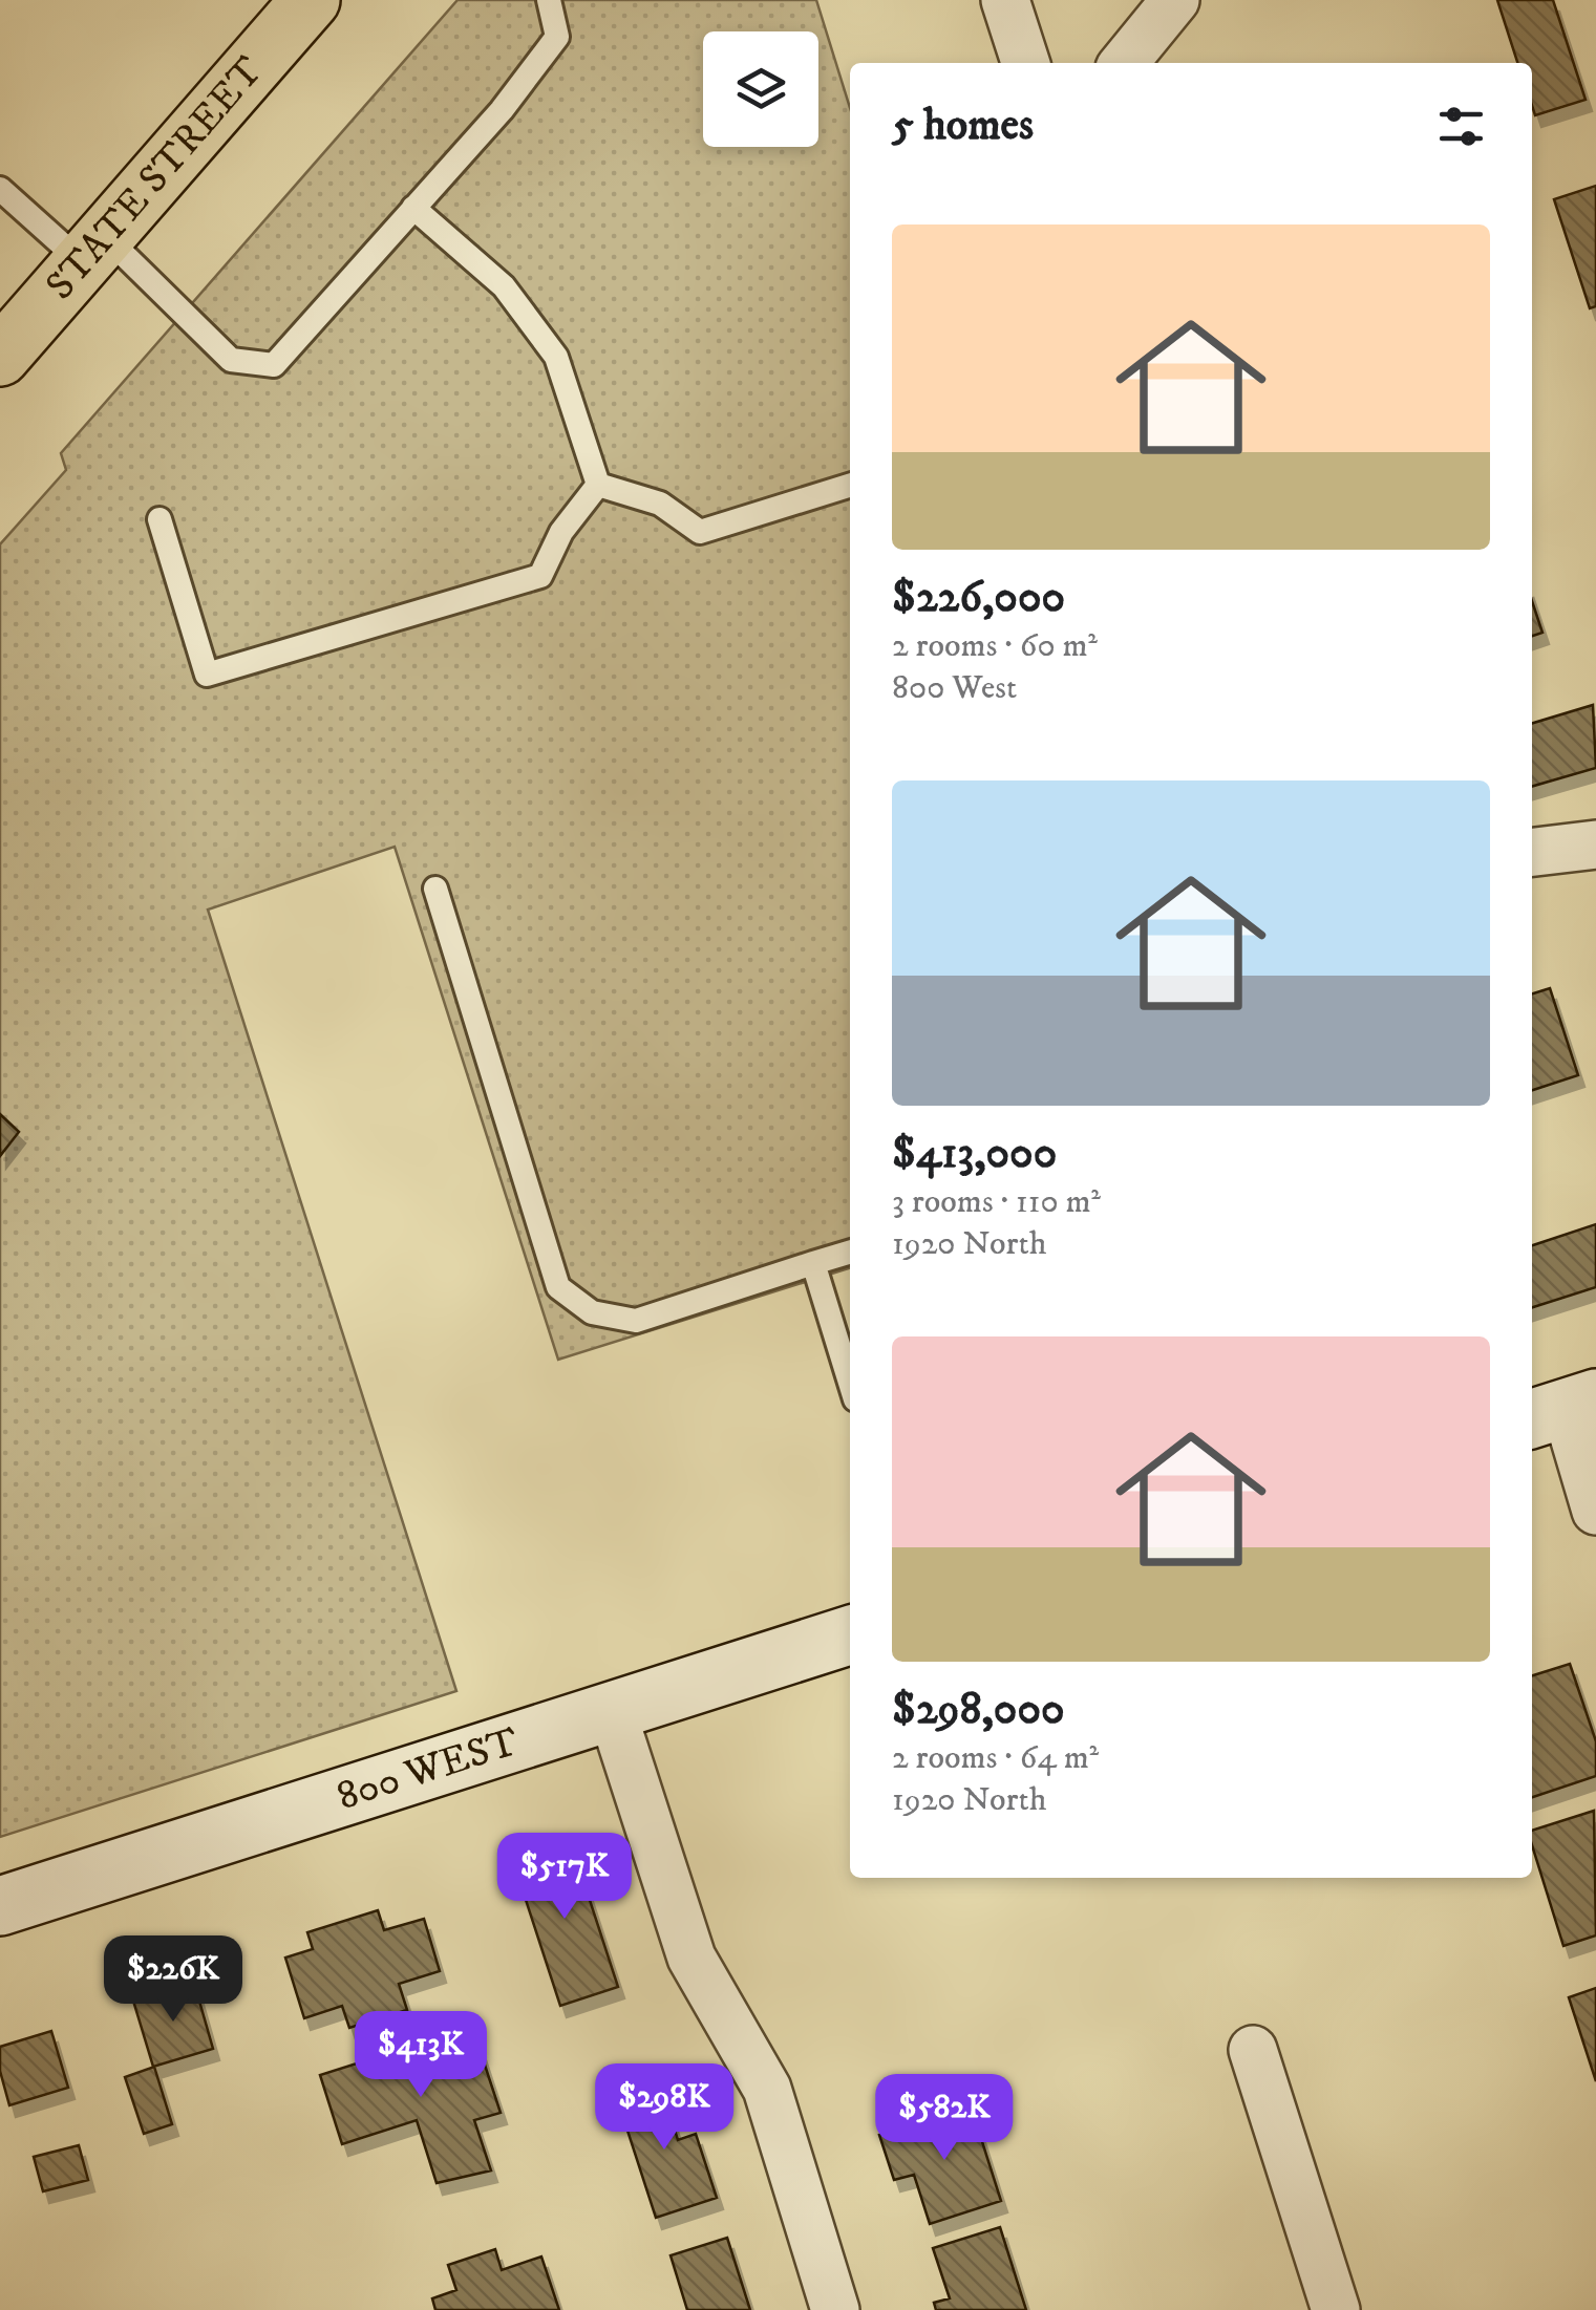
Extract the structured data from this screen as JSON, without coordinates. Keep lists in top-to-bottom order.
{
  "streets": {
    "main road": ["STATE STREET"],
    "street": ["800 WEST"]
  },
  "page": {
    "heading": "5 homes",
    "list": [
      {
        "name": "$226,000",
        "note": "2 rooms · 60 m² · 800 West"
      },
      {
        "name": "$413,000",
        "note": "3 rooms · 110 m² · 1920 North"
      },
      {
        "name": "$298,000",
        "note": "2 rooms · 64 m² · 1920 North"
      }
    ],
    "price": [
      "$517K",
      "$226K",
      "$413K",
      "$298K",
      "$582K"
    ]
  }
}
